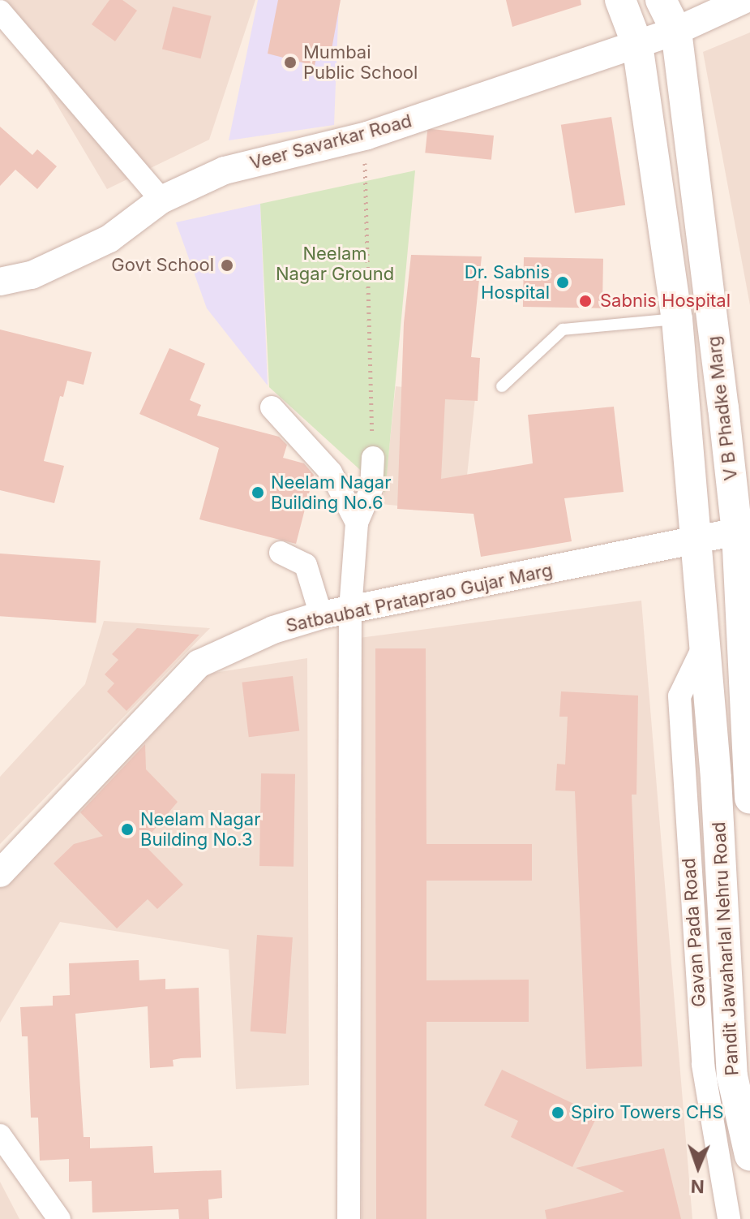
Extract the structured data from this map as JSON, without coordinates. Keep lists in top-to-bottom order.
{
  "streets": {
    "main road": ["V B Phadke Marg", "Pandit Jawaharlal Nehru Road"],
    "street": ["Veer Savarkar Road", "Satbaubat Prataprao Gujar Marg", "Gavan Pada Road"]
  },
  "crossings": [
    ["Veer Savarkar Road", "V B Phadke Marg"],
    ["V B Phadke Marg", "Satbaubat Prataprao Gujar Marg"],
    ["V B Phadke Marg", "Gavan Pada Road"],
    ["V B Phadke Marg", "Pandit Jawaharlal Nehru Road"]
  ],
  "parks": ["Neelam Nagar Ground"],
  "places": [
    "Mumbai Public School",
    "Govt School",
    "Dr. Sabnis Hospital",
    "Sabnis Hospital",
    "Neelam Nagar Building No.6",
    "Neelam Nagar Building No.3",
    "Spiro Towers CHS"
  ],
  "north": "bottom"
}
